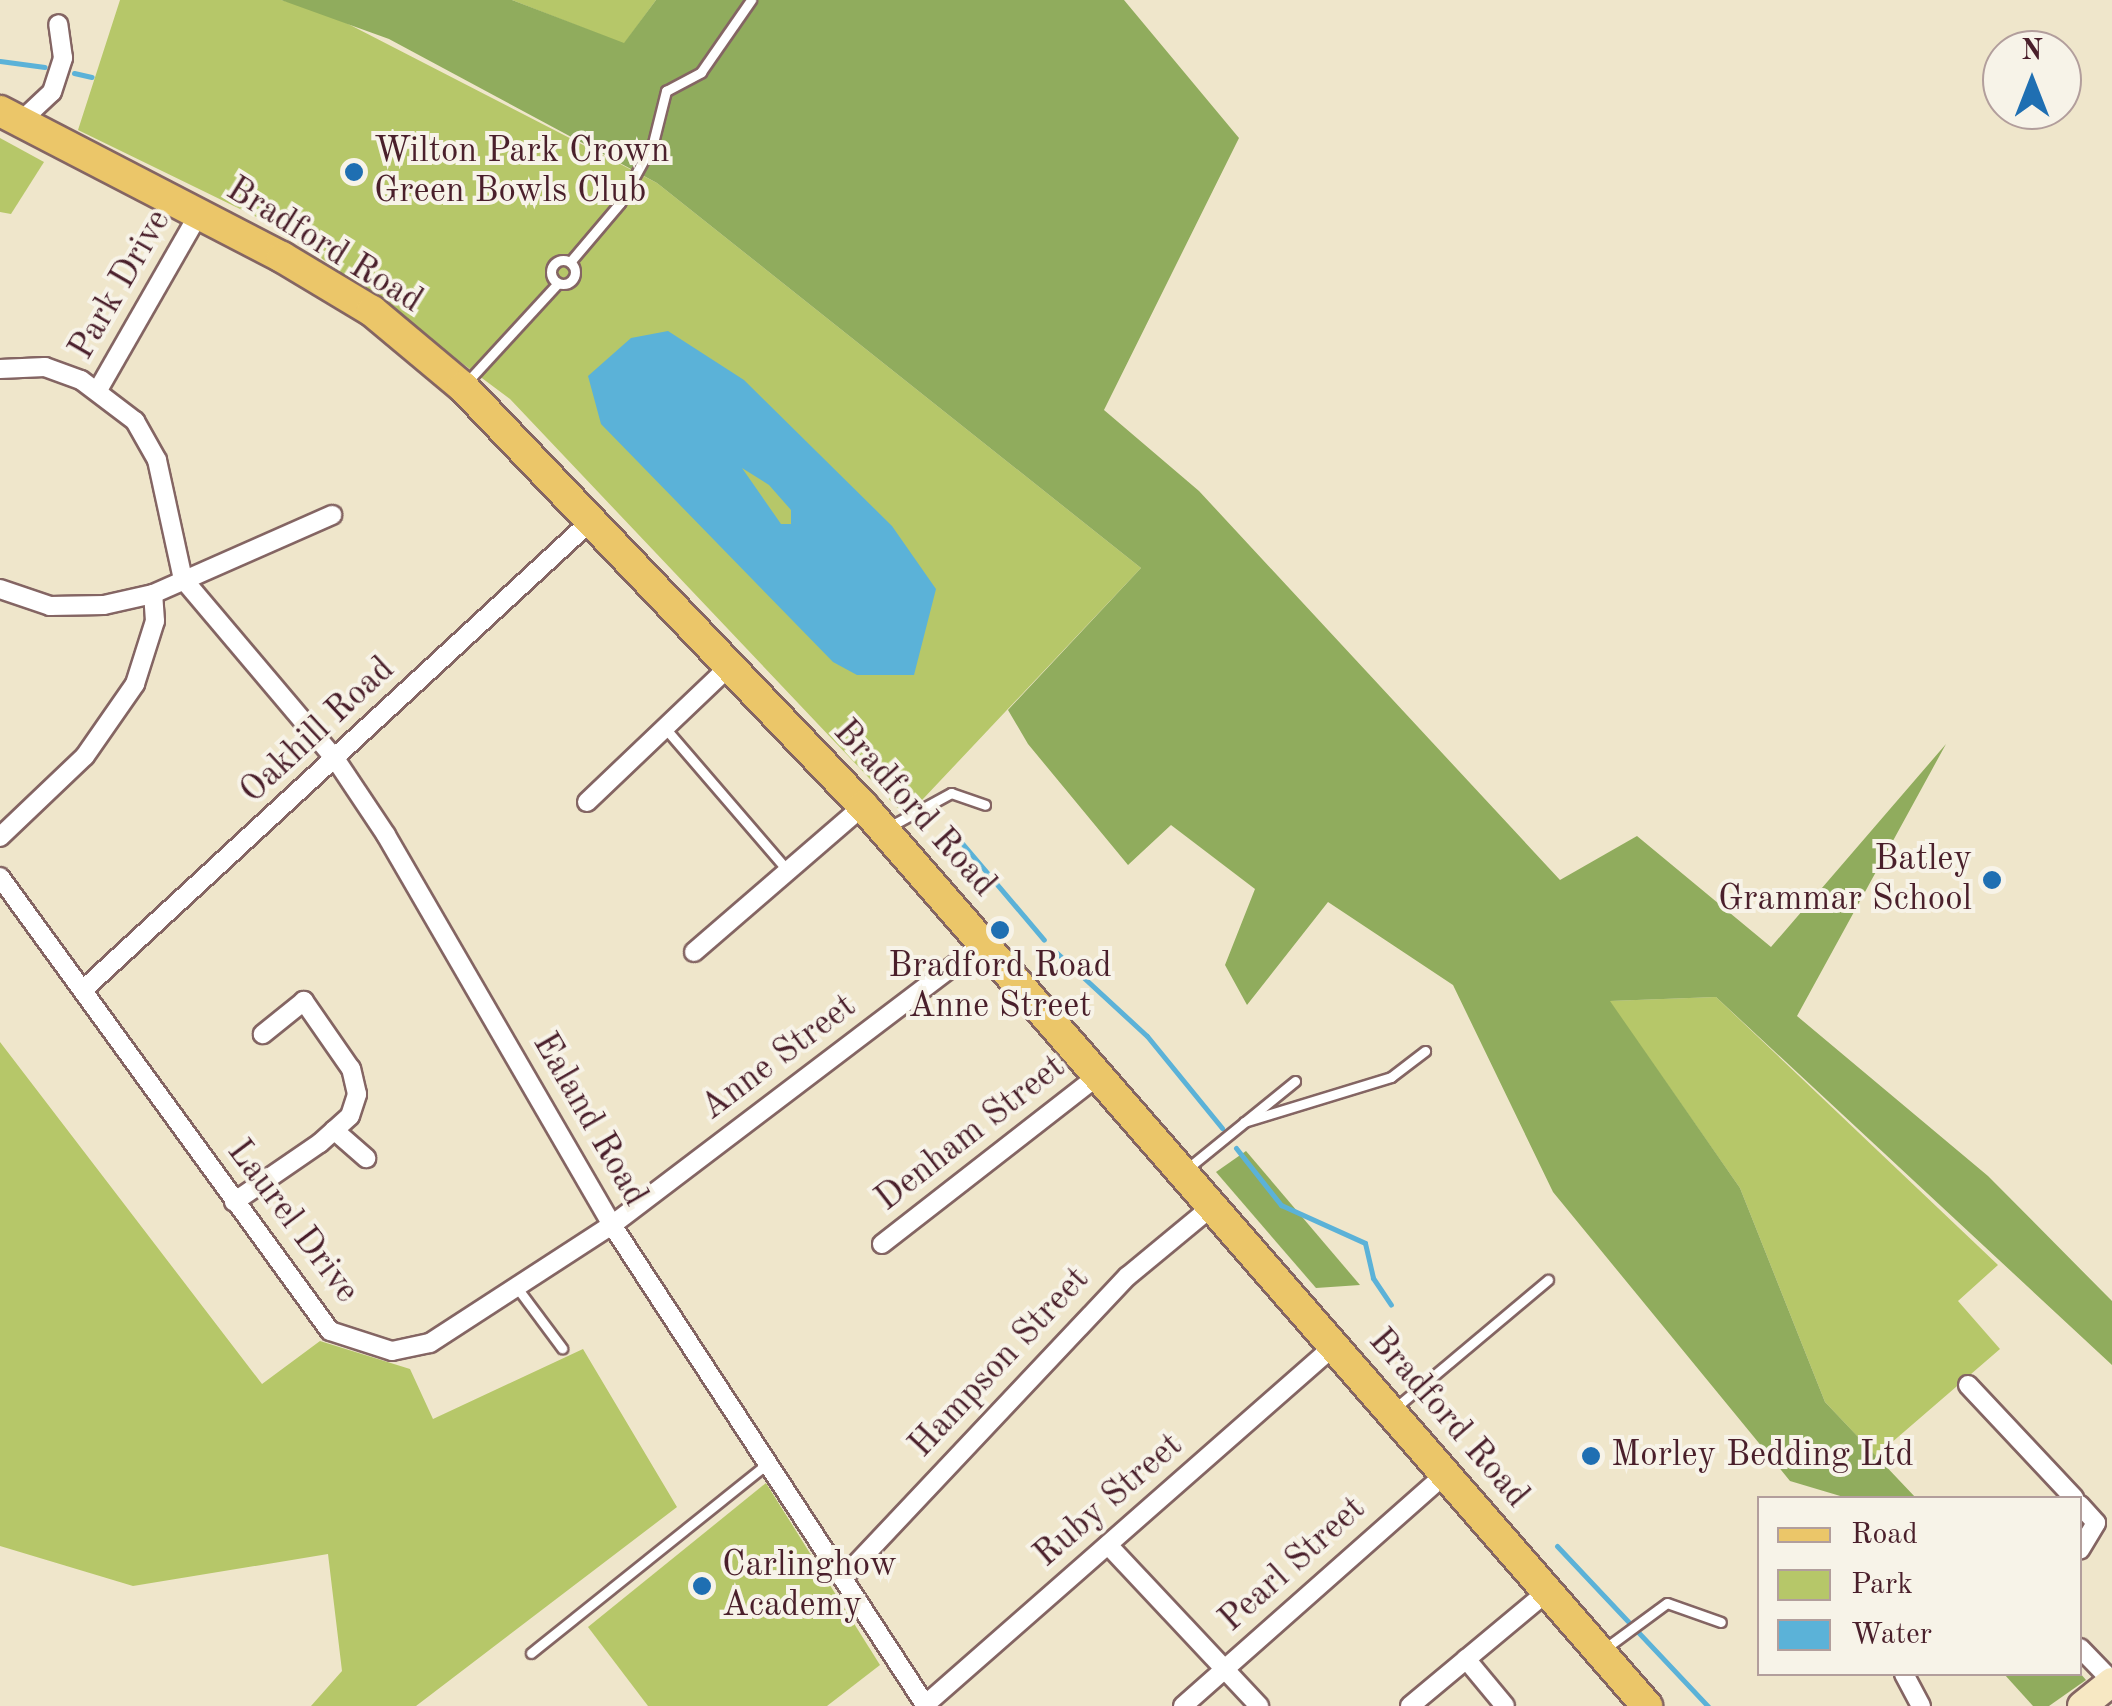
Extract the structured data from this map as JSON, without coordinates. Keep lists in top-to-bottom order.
{
  "streets": {
    "main road": ["Bradford Road"],
    "street": [
      "Park Drive",
      "Oakhill Road",
      "Anne Street",
      "Ealand Road",
      "Denham Street",
      "Laurel Drive",
      "Hampson Street",
      "Ruby Street",
      "Pearl Street"
    ]
  },
  "crossings": [
    ["Bradford Road", "Park Drive"],
    ["Bradford Road", "Oakhill Road"],
    ["Bradford Road", "Anne Street"],
    ["Bradford Road", "Denham Street"],
    ["Bradford Road", "Hampson Street"],
    ["Bradford Road", "Ruby Street"],
    ["Bradford Road", "Pearl Street"],
    ["Oakhill Road", "Ealand Road"],
    ["Oakhill Road", "Laurel Drive"],
    ["Anne Street", "Ealand Road"],
    ["Anne Street", "Laurel Drive"],
    ["Ealand Road", "Laurel Drive"],
    ["Ealand Road", "Hampson Street"],
    ["Ealand Road", "Ruby Street"]
  ],
  "places": [
    "Wilton Park Crown Green Bowls Club",
    "Batley Grammar School",
    "Bradford Road Anne Street",
    "Morley Bedding Ltd",
    "Carlinghow Academy"
  ],
  "legend": ["Road", "Park", "Water"],
  "north": "top"
}
